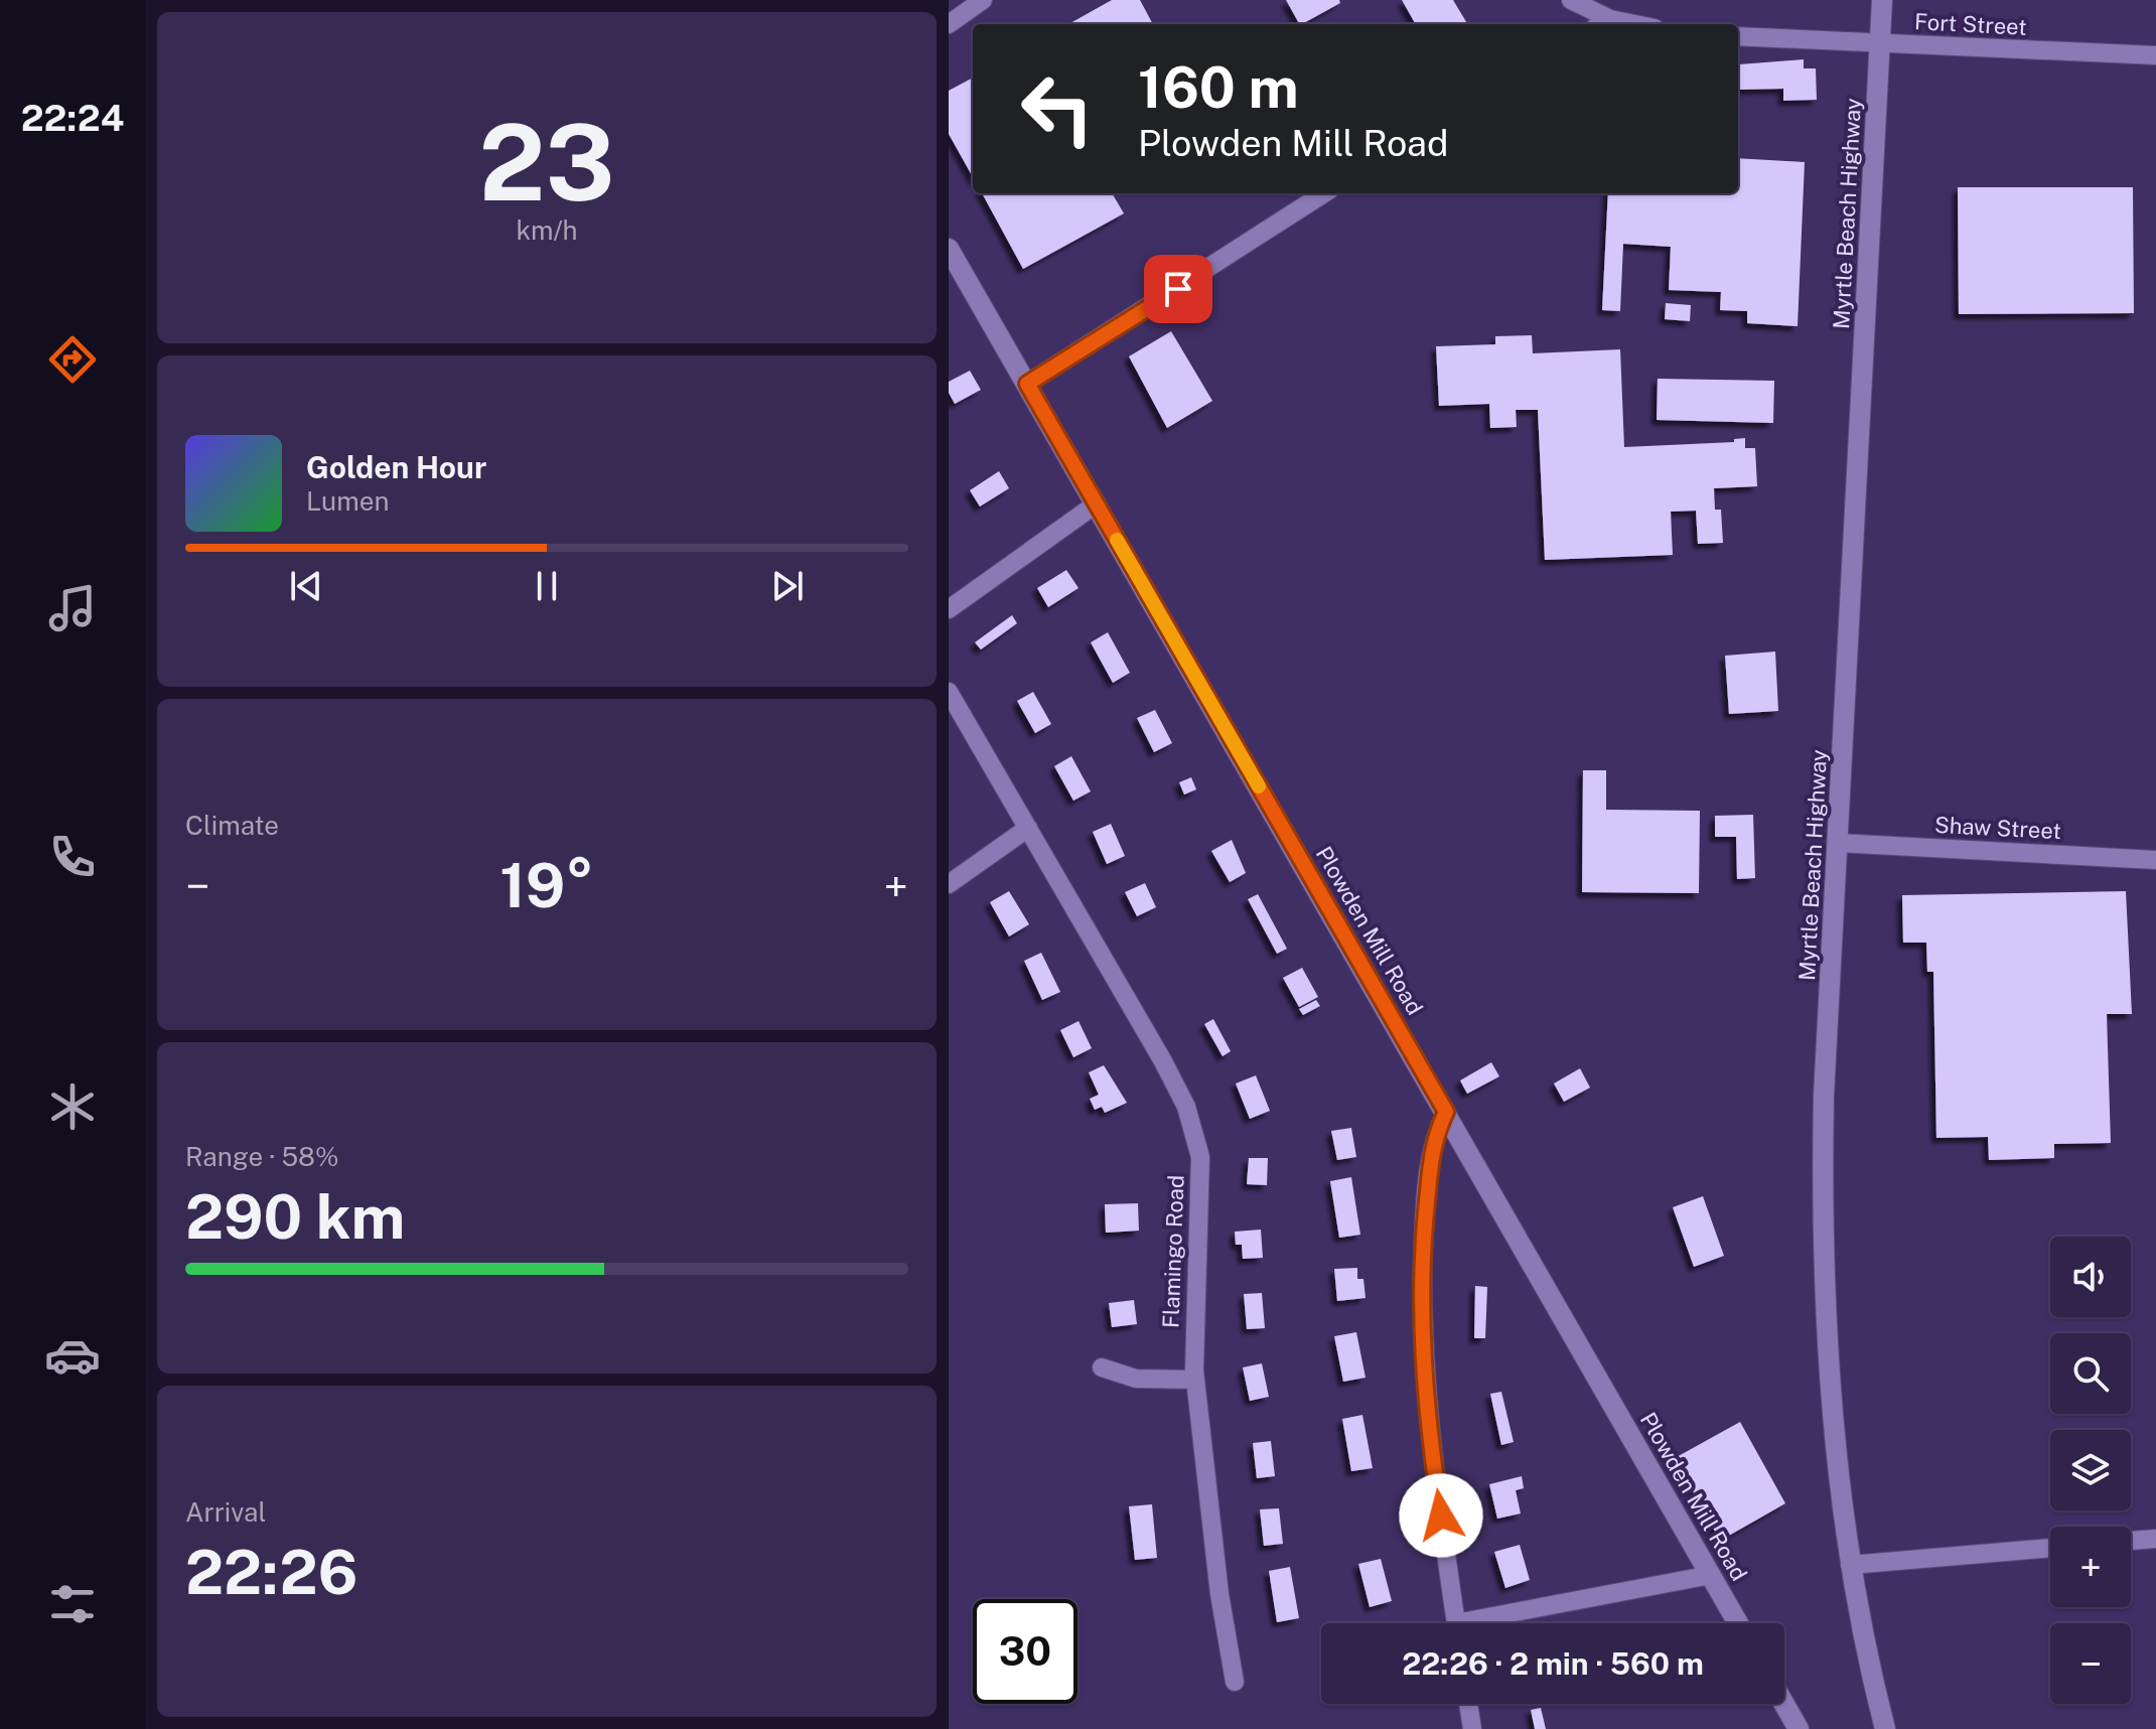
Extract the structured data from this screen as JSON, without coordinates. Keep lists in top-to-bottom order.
{
  "streets": {
    "main road": ["Myrtle Beach Highway", "Plowden Mill Road"],
    "street": ["Fort Street", "Shaw Street", "Flamingo Road"]
  },
  "crossings": [
    ["Fort Street", "Myrtle Beach Highway"],
    ["Myrtle Beach Highway", "Shaw Street"]
  ],
  "page": {
    "tabs": "22:24",
    "tile": [
      ["23", "km/h"],
      "Climate",
      ["Range · 58%", "290 km"],
      ["Arrival", "22:26"]
    ],
    "turn": ["160 m", "Plowden Mill Road"],
    "song": ["Golden Hour", "Lumen"],
    "heat": ["−", "19°", "+"],
    "map_buttons": ["+", "−"],
    "limit": "30",
    "trip": "22:26 · 2 min · 560 m"
  }
}
